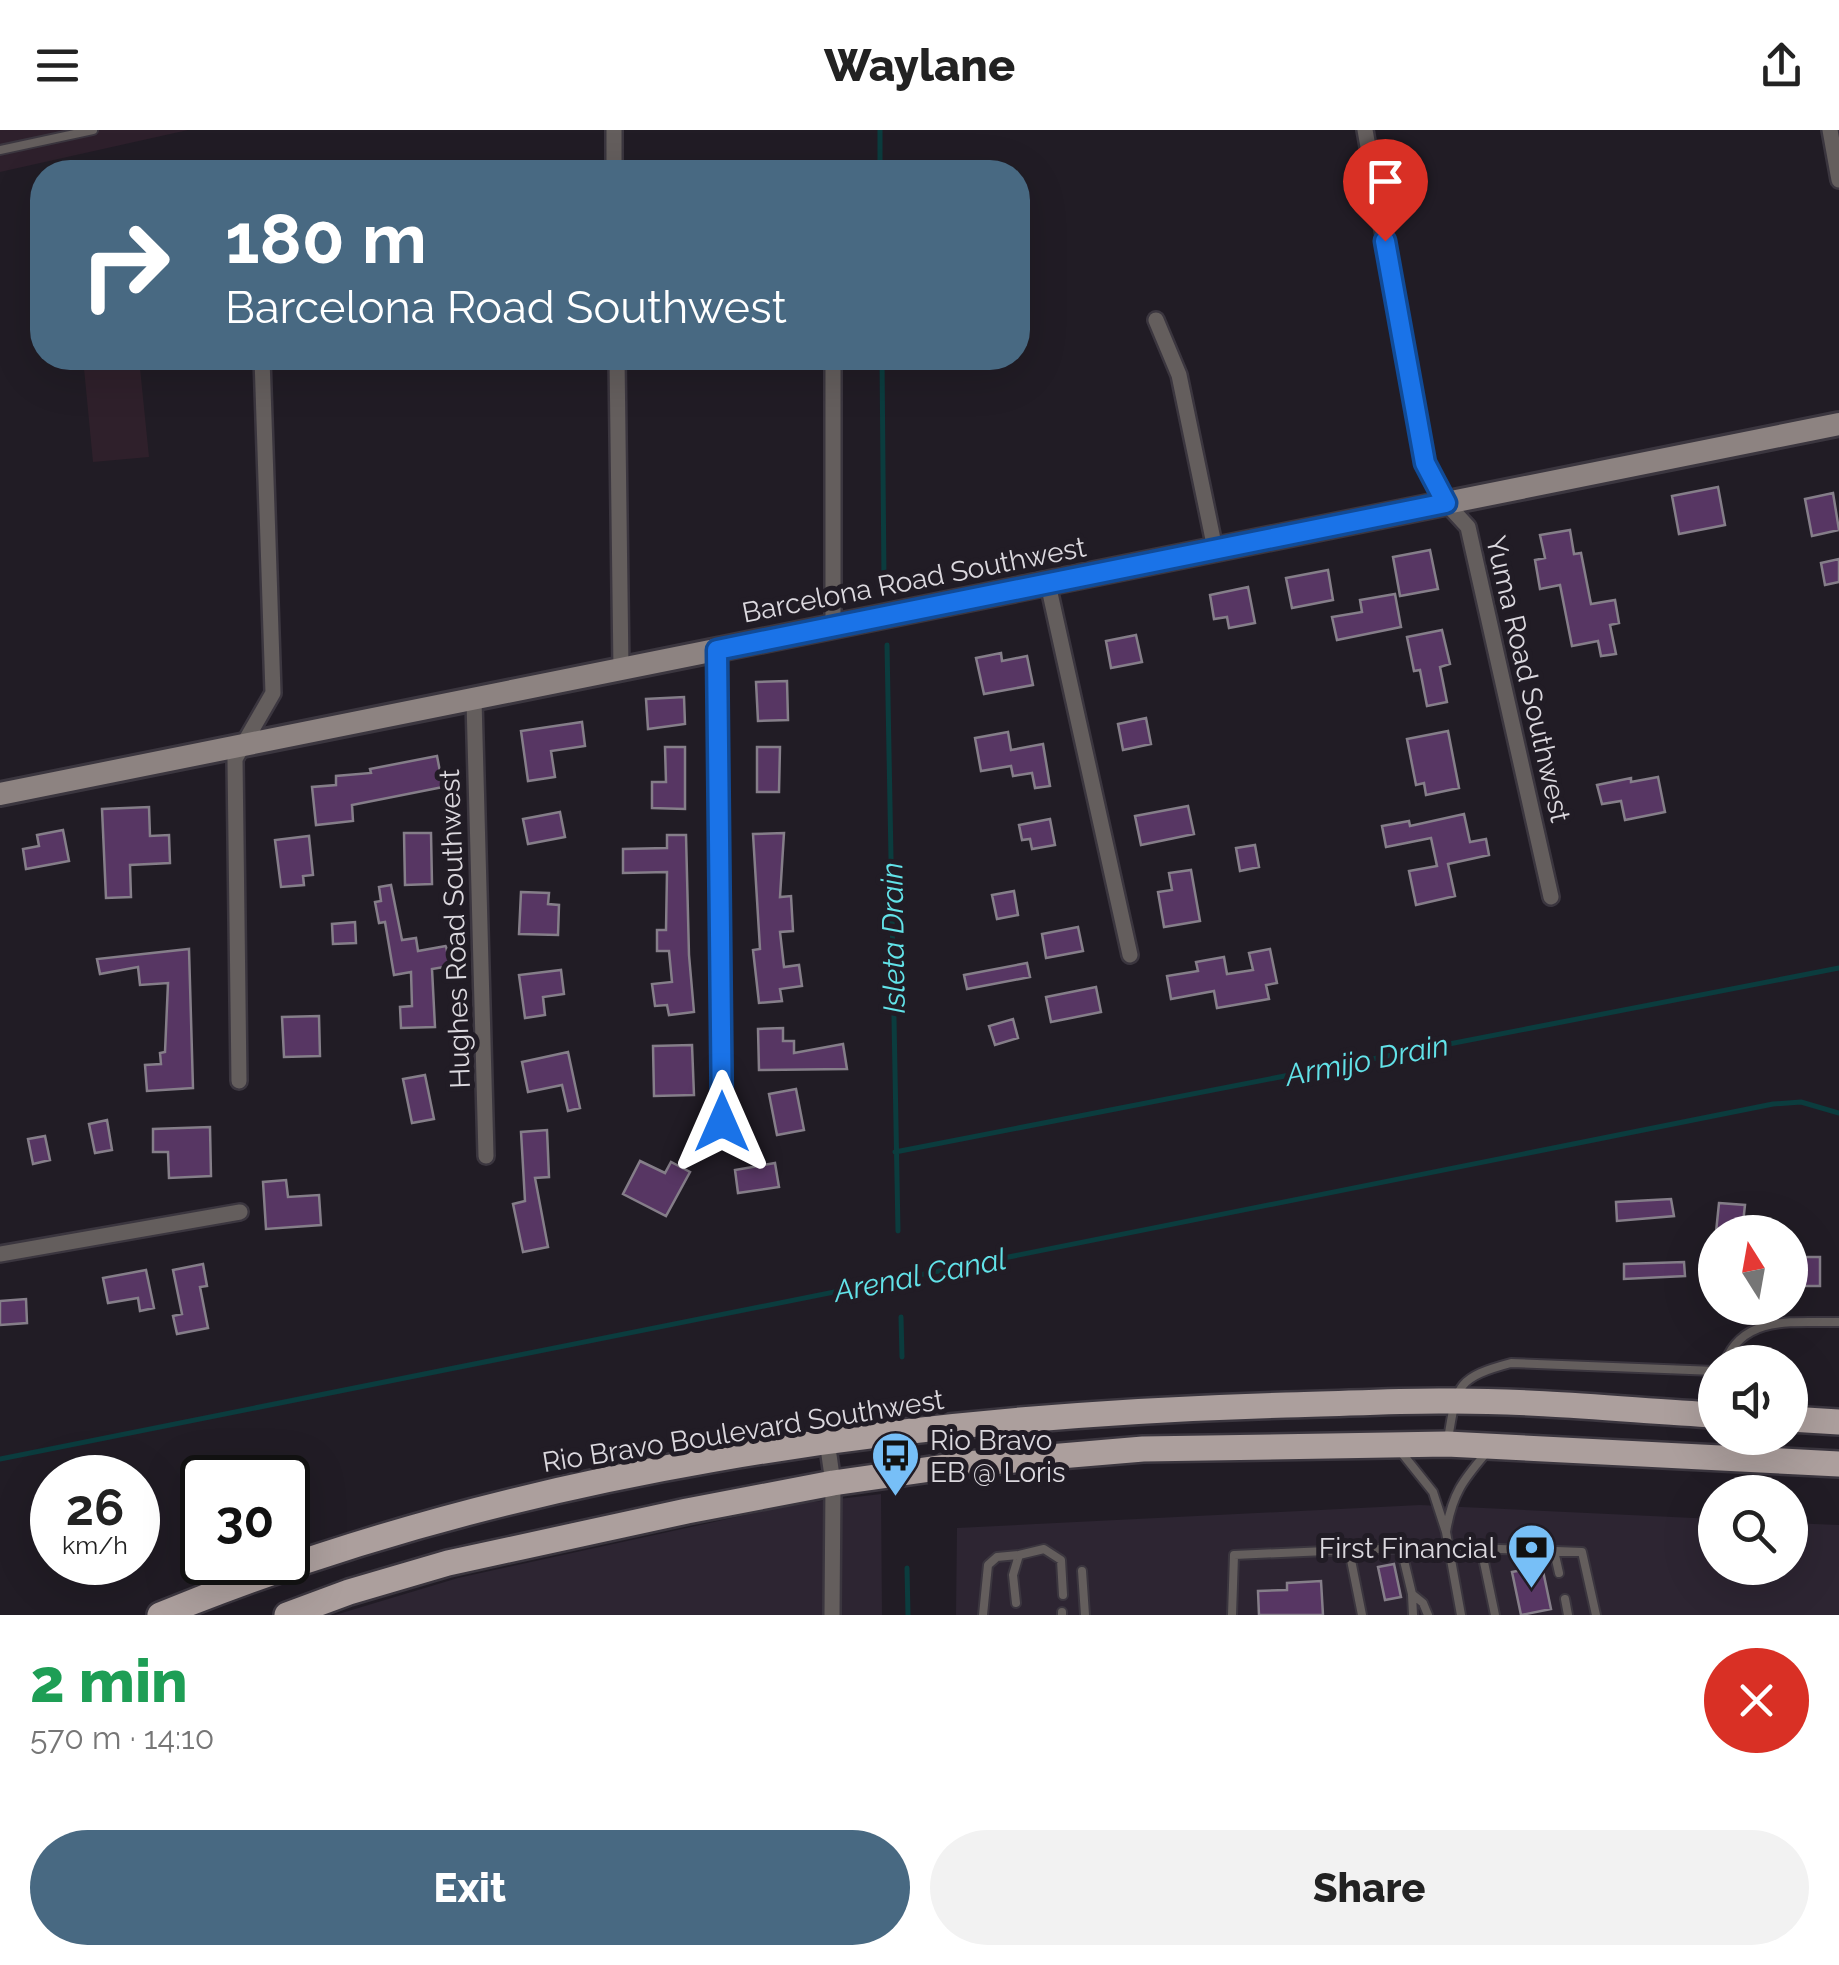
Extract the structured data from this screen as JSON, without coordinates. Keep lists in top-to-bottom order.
{
  "streets": {
    "main road": ["Rio Bravo Boulevard Southwest"],
    "street": ["Barcelona Road Southwest", "Yuma Road Southwest", "Hughes Road Southwest"]
  },
  "crossings": [
    ["Barcelona Road Southwest", "Yuma Road Southwest"],
    ["Barcelona Road Southwest", "Hughes Road Southwest"]
  ],
  "water": ["Isleta Drain", "Armijo Drain", "Arenal Canal"],
  "places": {
    "bus stop": ["Rio Bravo EB @ Loris"],
    "bank": ["First Financial"]
  },
  "north": "top",
  "page": {
    "header": "Waylane",
    "turn": ["180 m", "Barcelona Road Southwest"],
    "speed": "26 km/h",
    "limit": "30",
    "heading": ["2 min", "570 m · 14:10"],
    "buttons": ["Exit", "Share"]
  }
}
